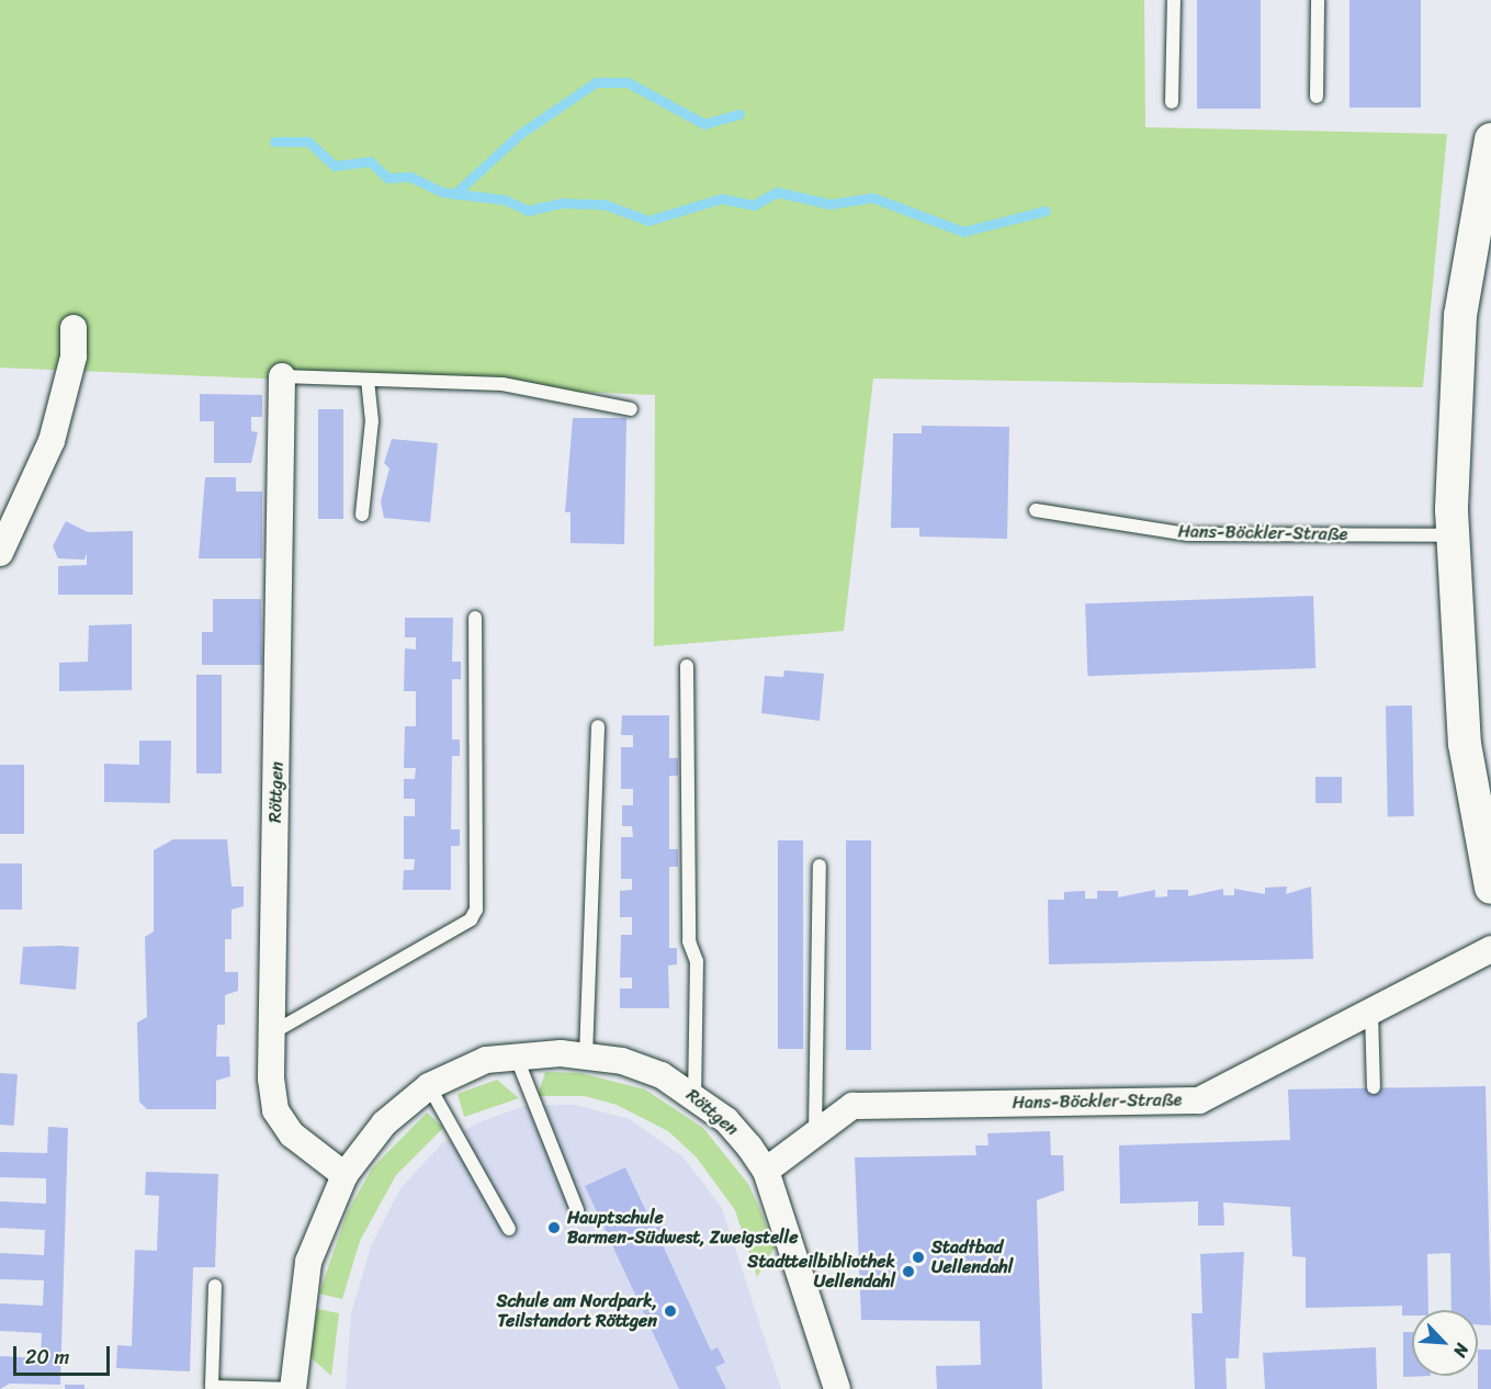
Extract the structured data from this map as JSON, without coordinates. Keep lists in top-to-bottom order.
{
  "streets": {
    "street": ["Hans-Böckler-Straße", "Röttgen"]
  },
  "crossings": [
    ["Hans-Böckler-Straße", "Röttgen"]
  ],
  "places": [
    "Hauptschule Barmen-Südwest, Zweigstelle",
    "Stadtbad Uellendahl",
    "Stadtteilbibliothek Uellendahl",
    "Schule am Nordpark, Teilstandort Röttgen"
  ],
  "scale_bar": "20 m",
  "north": "bottom right"
}
